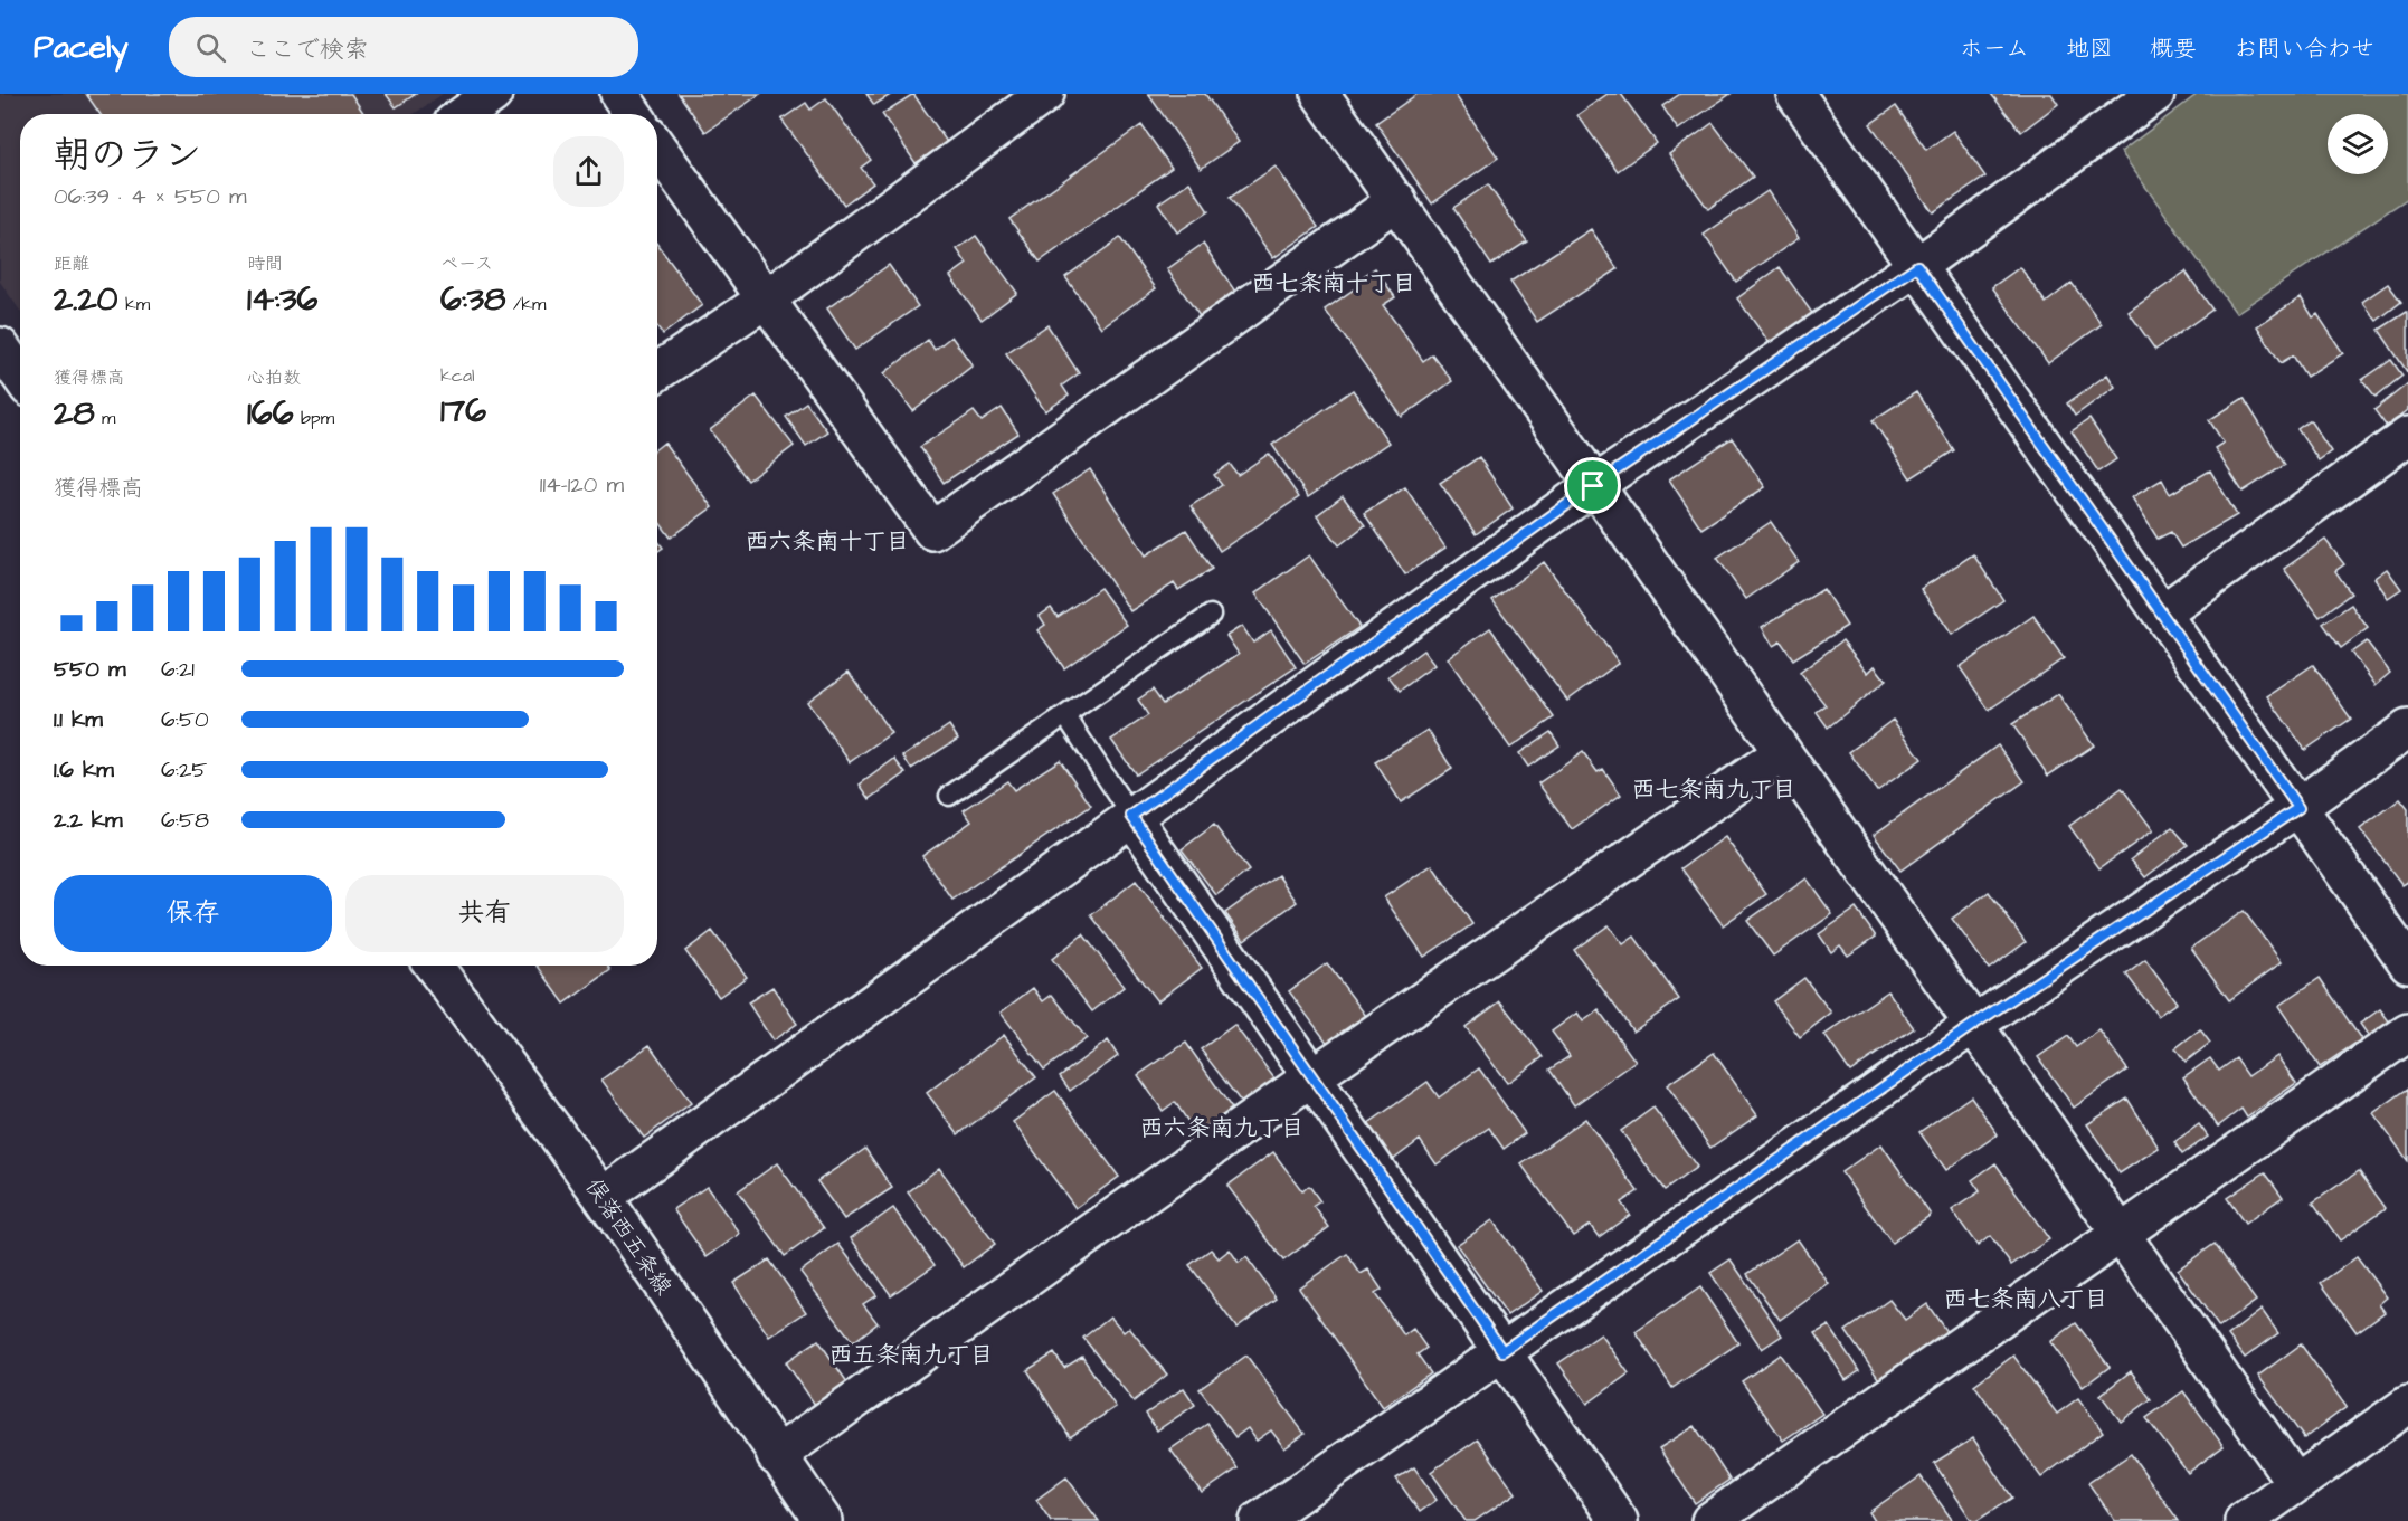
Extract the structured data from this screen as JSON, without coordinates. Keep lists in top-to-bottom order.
{
  "streets": {
    "street": ["俣落西五条線"]
  },
  "districts": [
    "西七条南十丁目",
    "西六条南十丁目",
    "西七条南九丁目",
    "西六条南九丁目",
    "西七条南八丁目",
    "西五条南九丁目"
  ],
  "page": {
    "header": "Pacely",
    "search": "ここで検索",
    "nav": [
      "ホーム",
      "地図",
      "概要",
      "お問い合わせ"
    ],
    "heading": ["朝のラン", "06:39 · 4 × 550 m"],
    "stats": [
      ["距離", "2.20 km"],
      ["時間", "14:36"],
      ["ペース", "6:38 /km"],
      ["獲得標高", "28 m"],
      ["心拍数", "166 bpm"],
      ["kcal", "176"]
    ],
    "chart": ["獲得標高", "114–120 m"],
    "list": [
      {
        "name": "550 m",
        "note": "6:21"
      },
      {
        "name": "1.1 km",
        "note": "6:50"
      },
      {
        "name": "1.6 km",
        "note": "6:25"
      },
      {
        "name": "2.2 km",
        "note": "6:58"
      }
    ],
    "buttons": ["保存", "共有"]
  }
}
